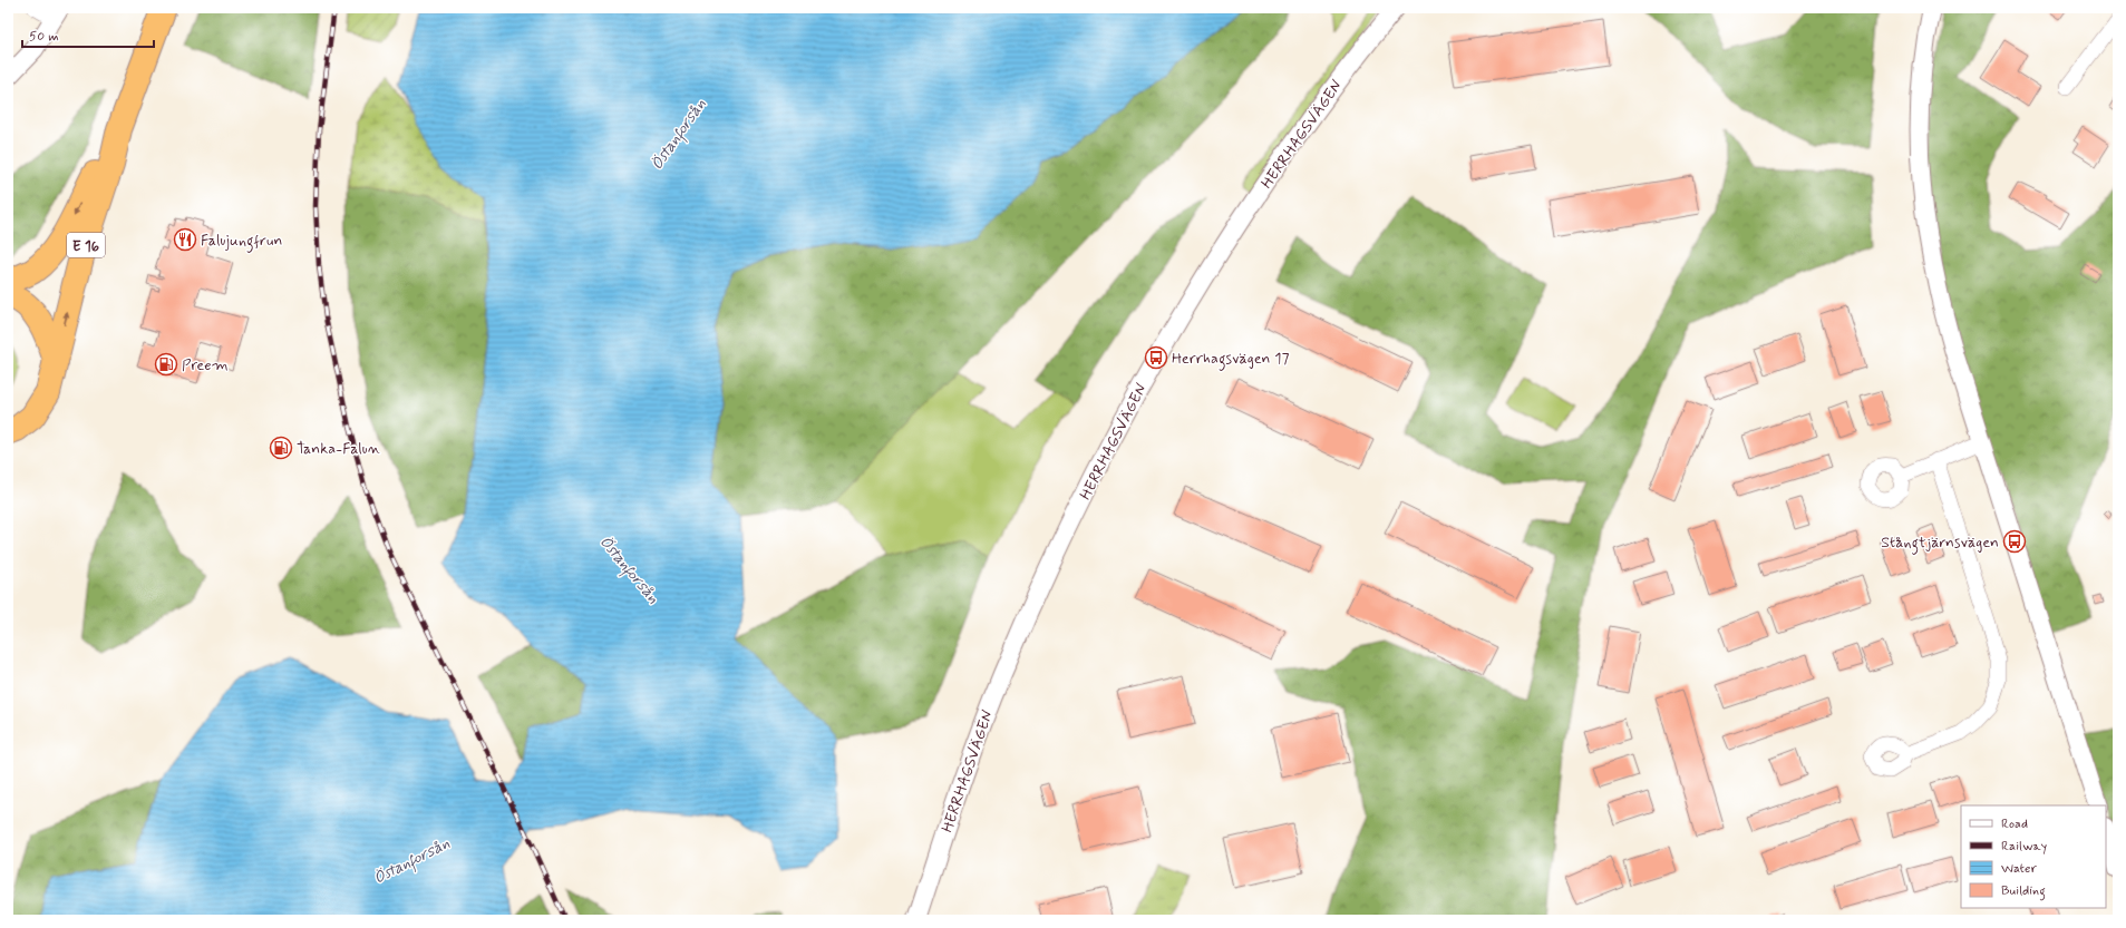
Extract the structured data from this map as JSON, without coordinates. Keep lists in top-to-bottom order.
{
  "streets": {
    "highway": ["E 16"],
    "street": ["HERRHAGSVÄGEN"]
  },
  "water": ["Östanforsån"],
  "places": {
    "restaurant": ["Falujungfrun"],
    "bus stop": ["Herrhagsvägen 17", "Stångtjärnsvägen"],
    "fuel station": ["Preem", "Tanka-Falun"]
  },
  "legend": [
    "Road",
    "Railway",
    "Water",
    "Building"
  ],
  "scale_bar": "50 m"
}
